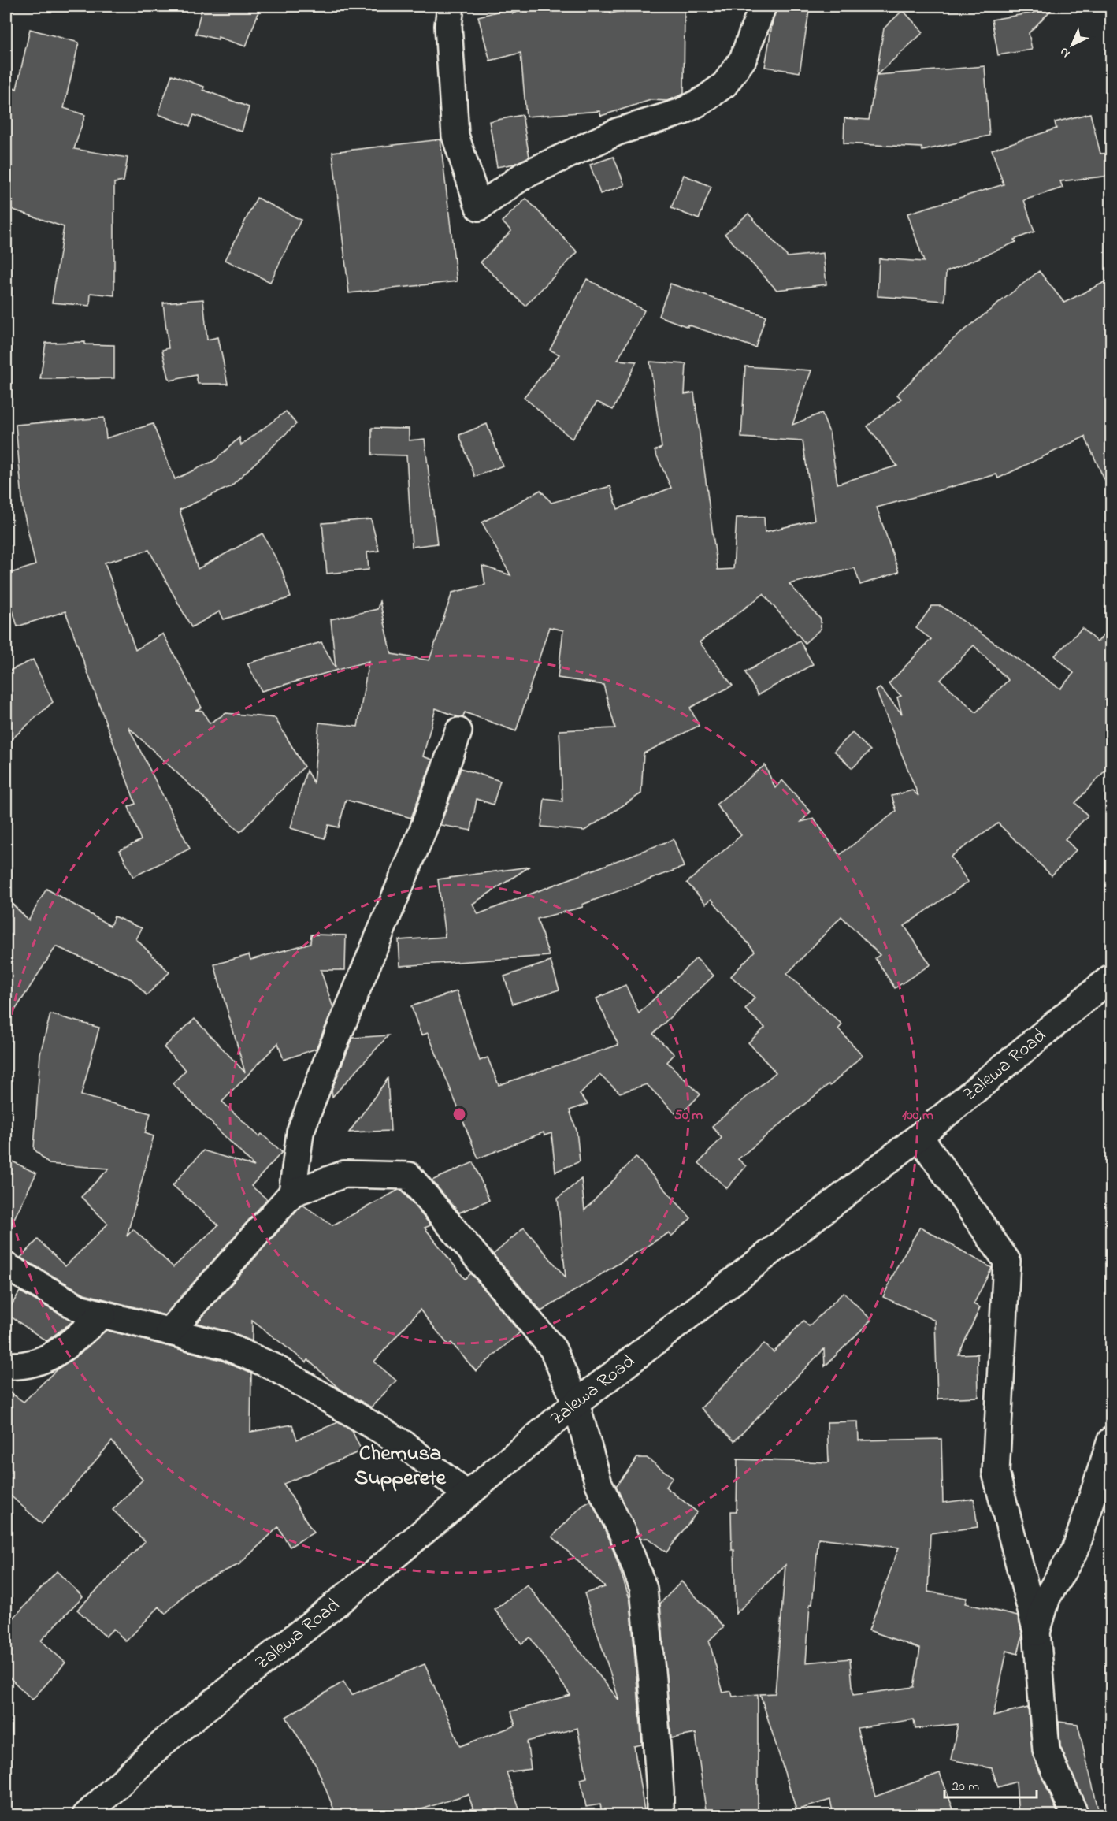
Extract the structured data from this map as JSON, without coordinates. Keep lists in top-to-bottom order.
{
  "streets": {
    "main road": ["Zalewa Road"]
  },
  "districts": ["Chemusa Supperete"],
  "scale_bar": "20 m",
  "north": "bottom left",
  "rings": ["50 m", "100 m"]
}
